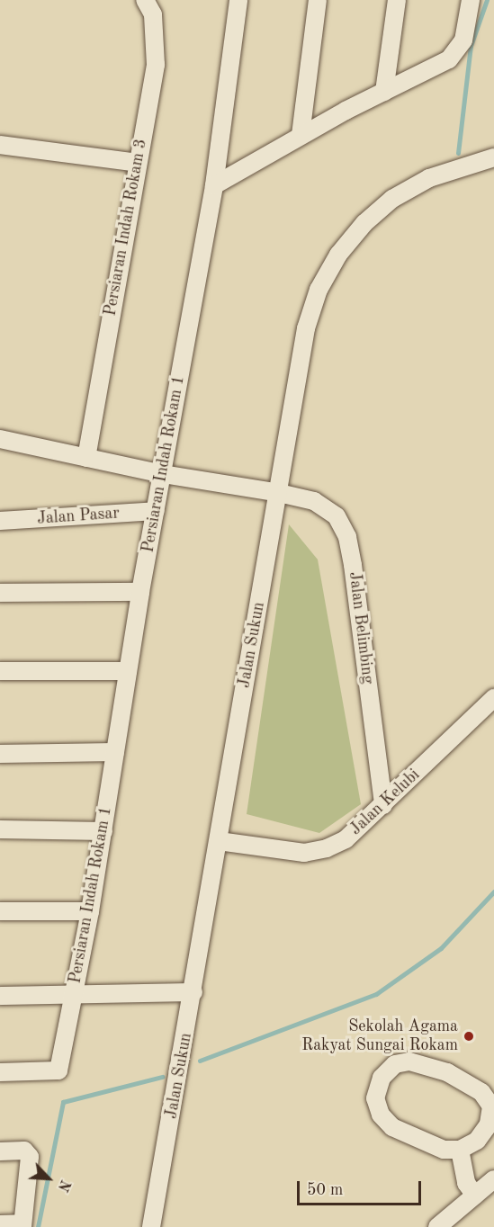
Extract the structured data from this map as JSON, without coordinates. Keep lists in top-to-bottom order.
{
  "streets": {
    "street": [
      "Persiaran Indah Rokam 3",
      "Persiaran Indah Rokam 1",
      "Jalan Pasar",
      "Jalan Belimbing",
      "Jalan Sukun",
      "Jalan Kelubi"
    ]
  },
  "crossings": [
    ["Persiaran Indah Rokam 3", "Jalan Belimbing"],
    ["Persiaran Indah Rokam 1", "Jalan Pasar"],
    ["Persiaran Indah Rokam 1", "Jalan Belimbing"],
    ["Jalan Belimbing", "Jalan Sukun"],
    ["Jalan Belimbing", "Jalan Kelubi"],
    ["Jalan Sukun", "Jalan Kelubi"]
  ],
  "places": ["Sekolah Agama Rakyat Sungai Rokam"],
  "scale_bar": "50 m",
  "north": "bottom right"
}
